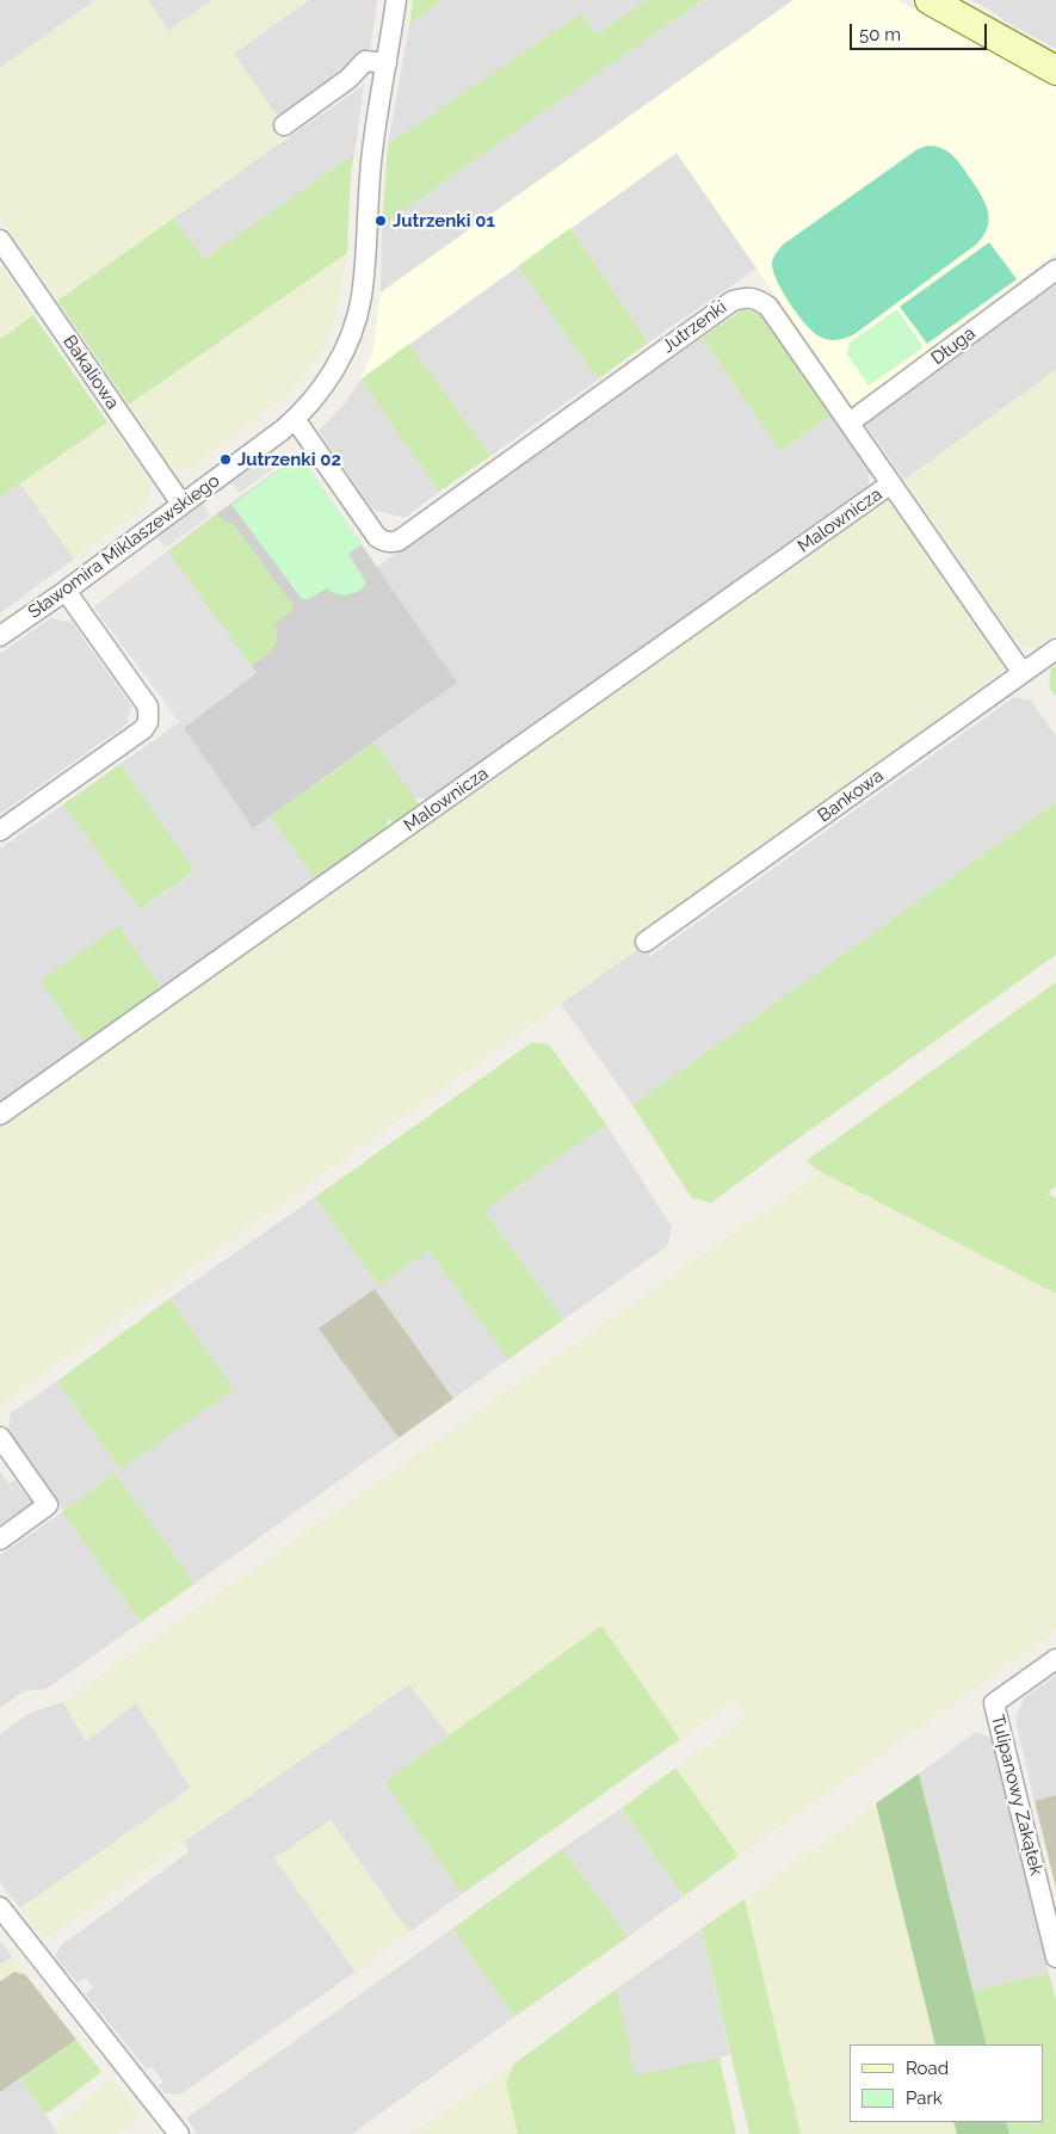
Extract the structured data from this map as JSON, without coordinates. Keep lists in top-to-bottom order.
{
  "streets": {
    "street": [
      "Jutrzenki",
      "Długa",
      "Bakaliowa",
      "Malownicza",
      "Sławomira Miklaszewskiego",
      "Bankowa",
      "Tulipanowy Zakątek"
    ]
  },
  "crossings": [
    ["Jutrzenki", "Długa"],
    ["Jutrzenki", "Malownicza"],
    ["Jutrzenki", "Sławomira Miklaszewskiego"],
    ["Jutrzenki", "Bankowa"],
    ["Bakaliowa", "Sławomira Miklaszewskiego"]
  ],
  "places": ["Jutrzenki 01", "Jutrzenki 02"],
  "legend": ["Road", "Park"],
  "scale_bar": "50 m"
}
